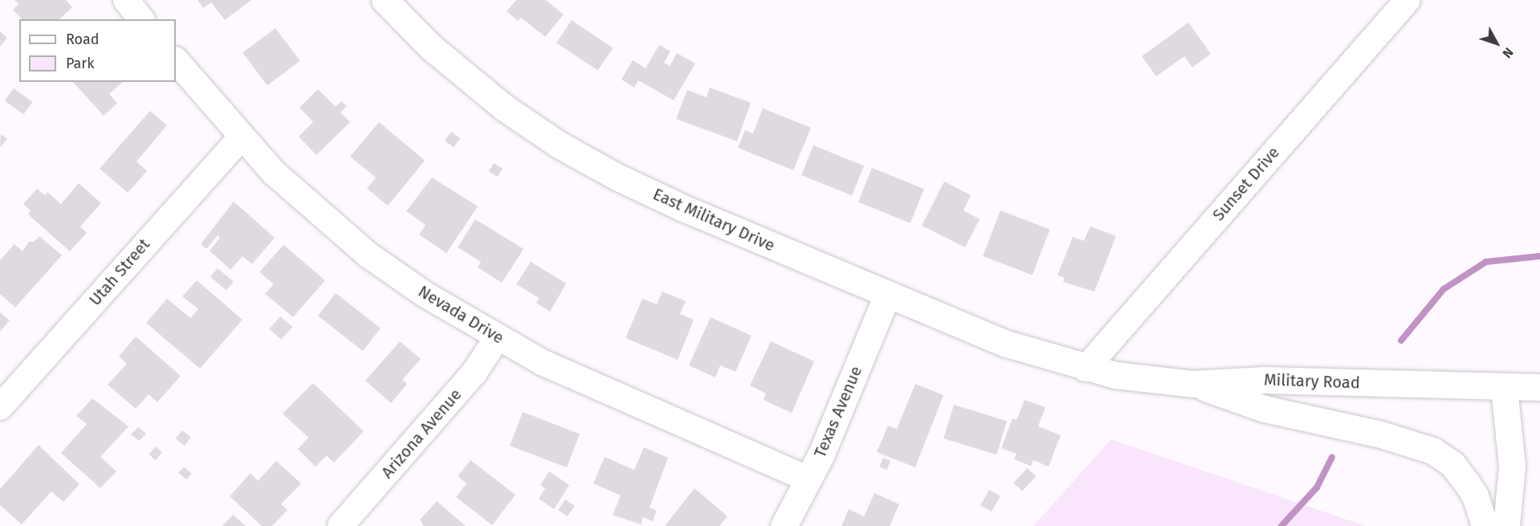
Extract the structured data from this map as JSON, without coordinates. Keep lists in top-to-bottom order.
{
  "streets": {
    "street": [
      "Sunset Drive",
      "East Military Drive",
      "Utah Street",
      "Nevada Drive",
      "Military Road",
      "Texas Avenue",
      "Arizona Avenue"
    ]
  },
  "crossings": [
    ["Sunset Drive", "East Military Drive"],
    ["Sunset Drive", "Military Road"],
    ["East Military Drive", "Military Road"],
    ["East Military Drive", "Texas Avenue"],
    ["Utah Street", "Nevada Drive"],
    ["Nevada Drive", "Texas Avenue"],
    ["Nevada Drive", "Arizona Avenue"]
  ],
  "legend": ["Road", "Park"],
  "north": "bottom right"
}
